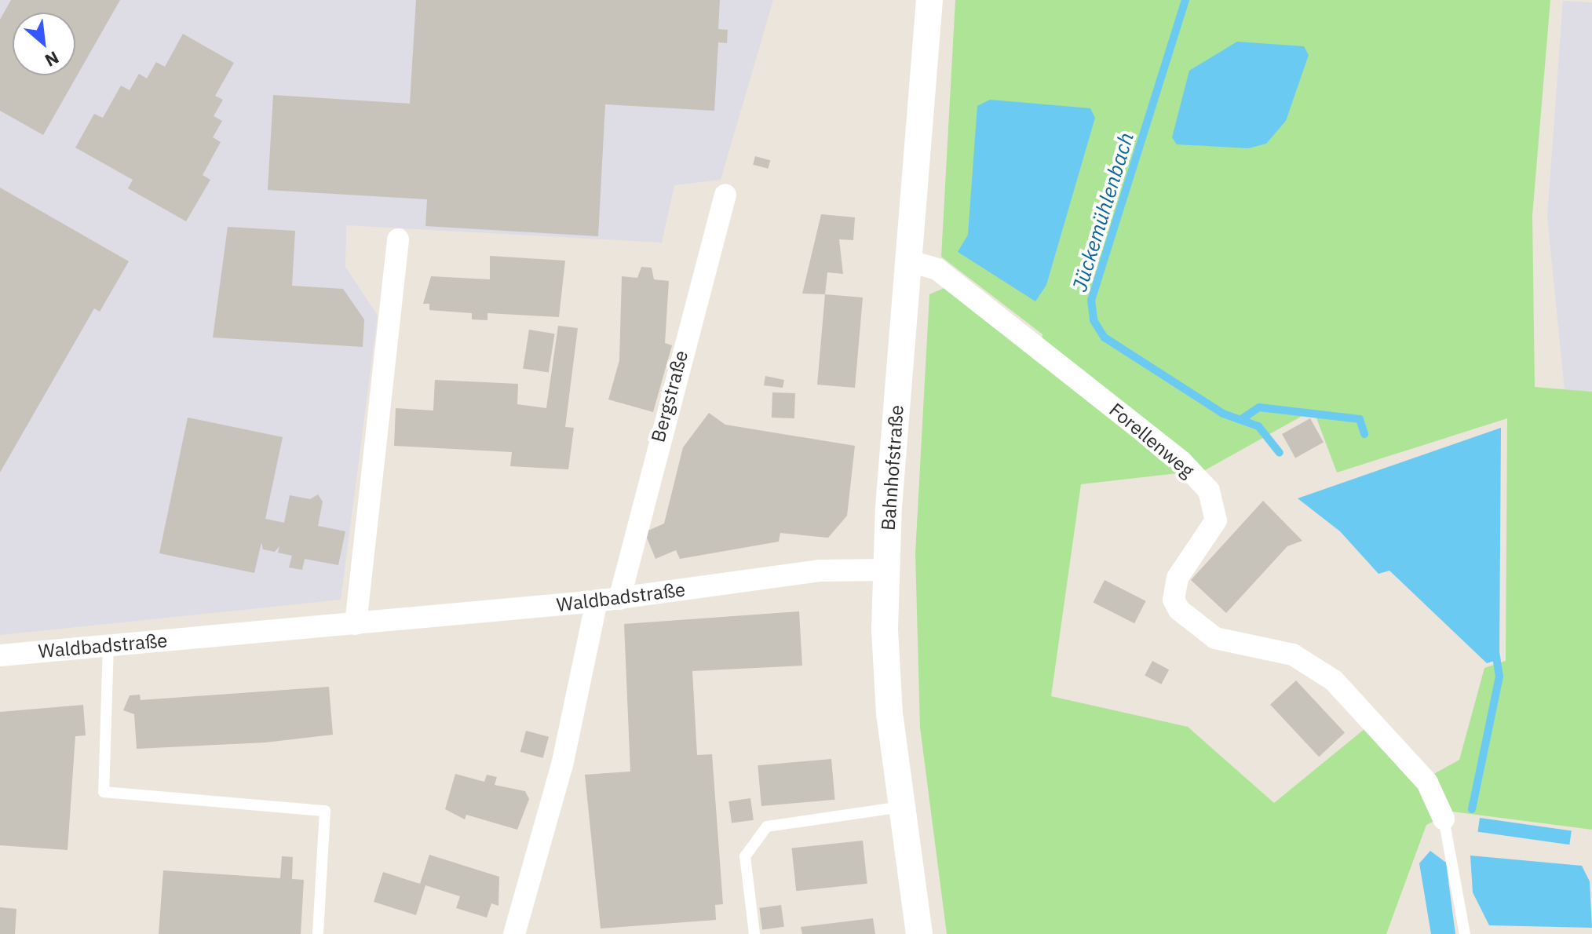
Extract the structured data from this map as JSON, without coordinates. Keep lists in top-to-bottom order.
{
  "streets": {
    "street": [
      "Bergstraße",
      "Forellenweg",
      "Bahnhofstraße",
      "Waldbadstraße"
    ]
  },
  "crossings": [
    ["Bergstraße", "Waldbadstraße"],
    ["Forellenweg", "Bahnhofstraße"],
    ["Bahnhofstraße", "Waldbadstraße"]
  ],
  "water": ["Jückemühlenbach"],
  "north": "bottom right"
}
